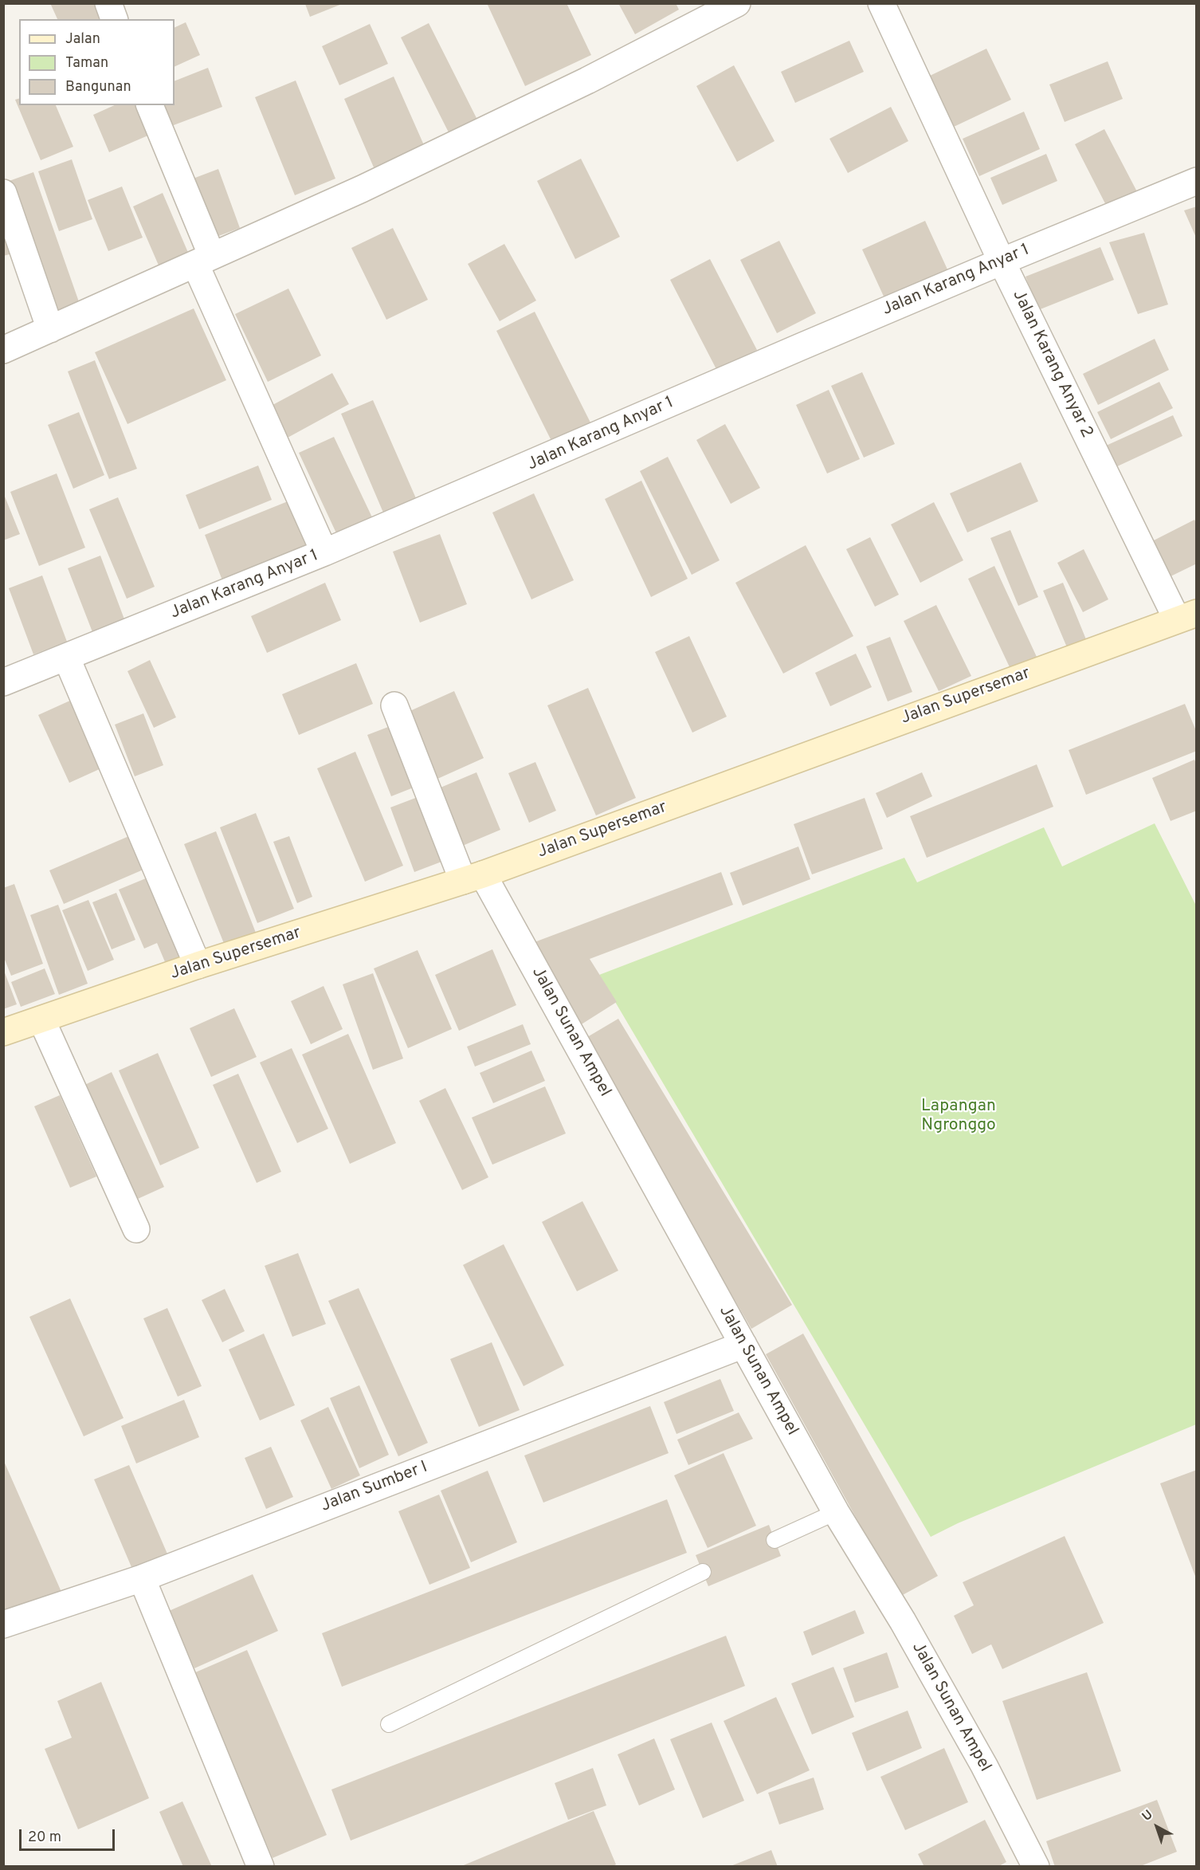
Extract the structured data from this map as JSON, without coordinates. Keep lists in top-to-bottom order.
{
  "streets": {
    "main road": ["Jalan Supersemar"],
    "street": [
      "Jalan Karang Anyar 1",
      "Jalan Karang Anyar 2",
      "Jalan Sunan Ampel",
      "Jalan Sumber I"
    ]
  },
  "crossings": [
    ["Jalan Karang Anyar 1", "Jalan Karang Anyar 2"],
    ["Jalan Karang Anyar 2", "Jalan Supersemar"],
    ["Jalan Supersemar", "Jalan Sunan Ampel"],
    ["Jalan Sunan Ampel", "Jalan Sumber I"]
  ],
  "parks": ["Lapangan Ngronggo"],
  "legend": ["Jalan", "Taman", "Bangunan"],
  "scale_bar": "20 m",
  "north": "top left"
}
